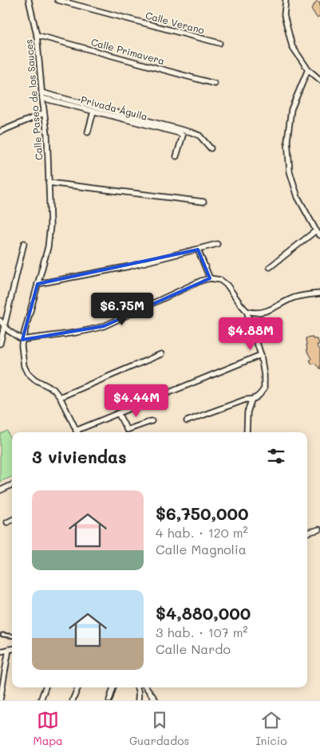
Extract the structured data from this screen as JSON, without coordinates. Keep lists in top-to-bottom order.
{
  "streets": {
    "street": [
      "Calle Verano",
      "Calle Primavera",
      "Calle Paseo de los Sauces",
      "Privada Águila"
    ]
  },
  "crossings": [
    ["Calle Primavera", "Calle Paseo de los Sauces"],
    ["Calle Paseo de los Sauces", "Privada Águila"]
  ],
  "page": {
    "price": ["$6.75M", "$4.88M", "$4.44M"],
    "heading": "3 viviendas",
    "list": [
      {
        "name": "$6,750,000",
        "note": "4 hab. · 120 m² · Calle Magnolia"
      },
      {
        "name": "$4,880,000",
        "note": "3 hab. · 107 m² · Calle Nardo"
      }
    ],
    "tabs": ["Mapa", "Guardados", "Inicio"]
  }
}
